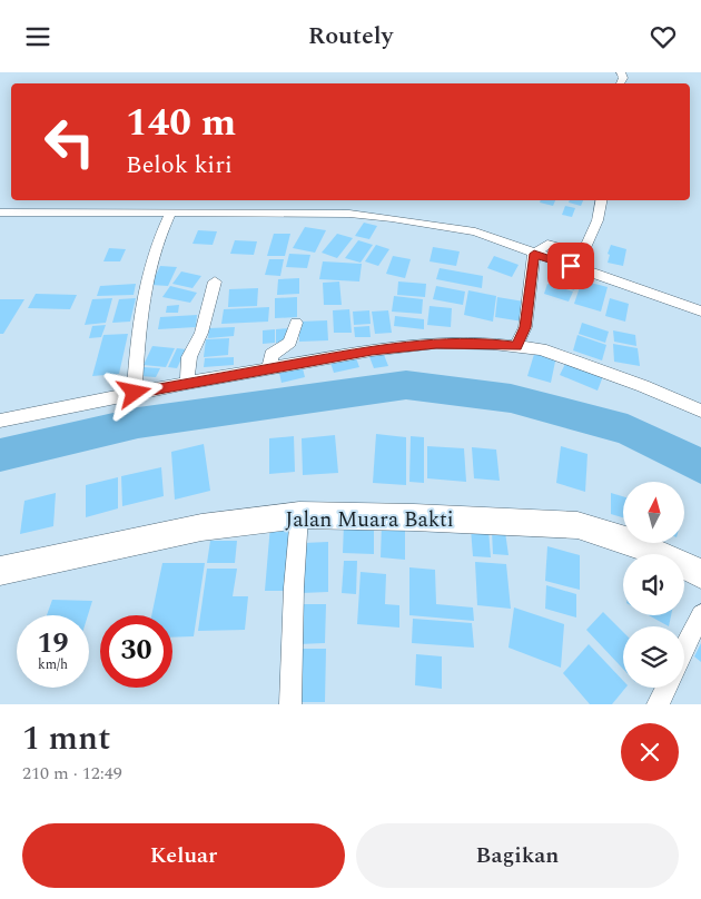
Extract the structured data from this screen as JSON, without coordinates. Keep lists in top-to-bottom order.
{
  "streets": {
    "street": ["Jalan Muara Bakti"]
  },
  "north": "top",
  "page": {
    "header": "Routely",
    "turn": ["140 m", "Belok kiri"],
    "speed": "19 km/h",
    "limit": "30",
    "heading": ["1 mnt", "210 m · 12:49"],
    "buttons": ["Keluar", "Bagikan"]
  }
}
